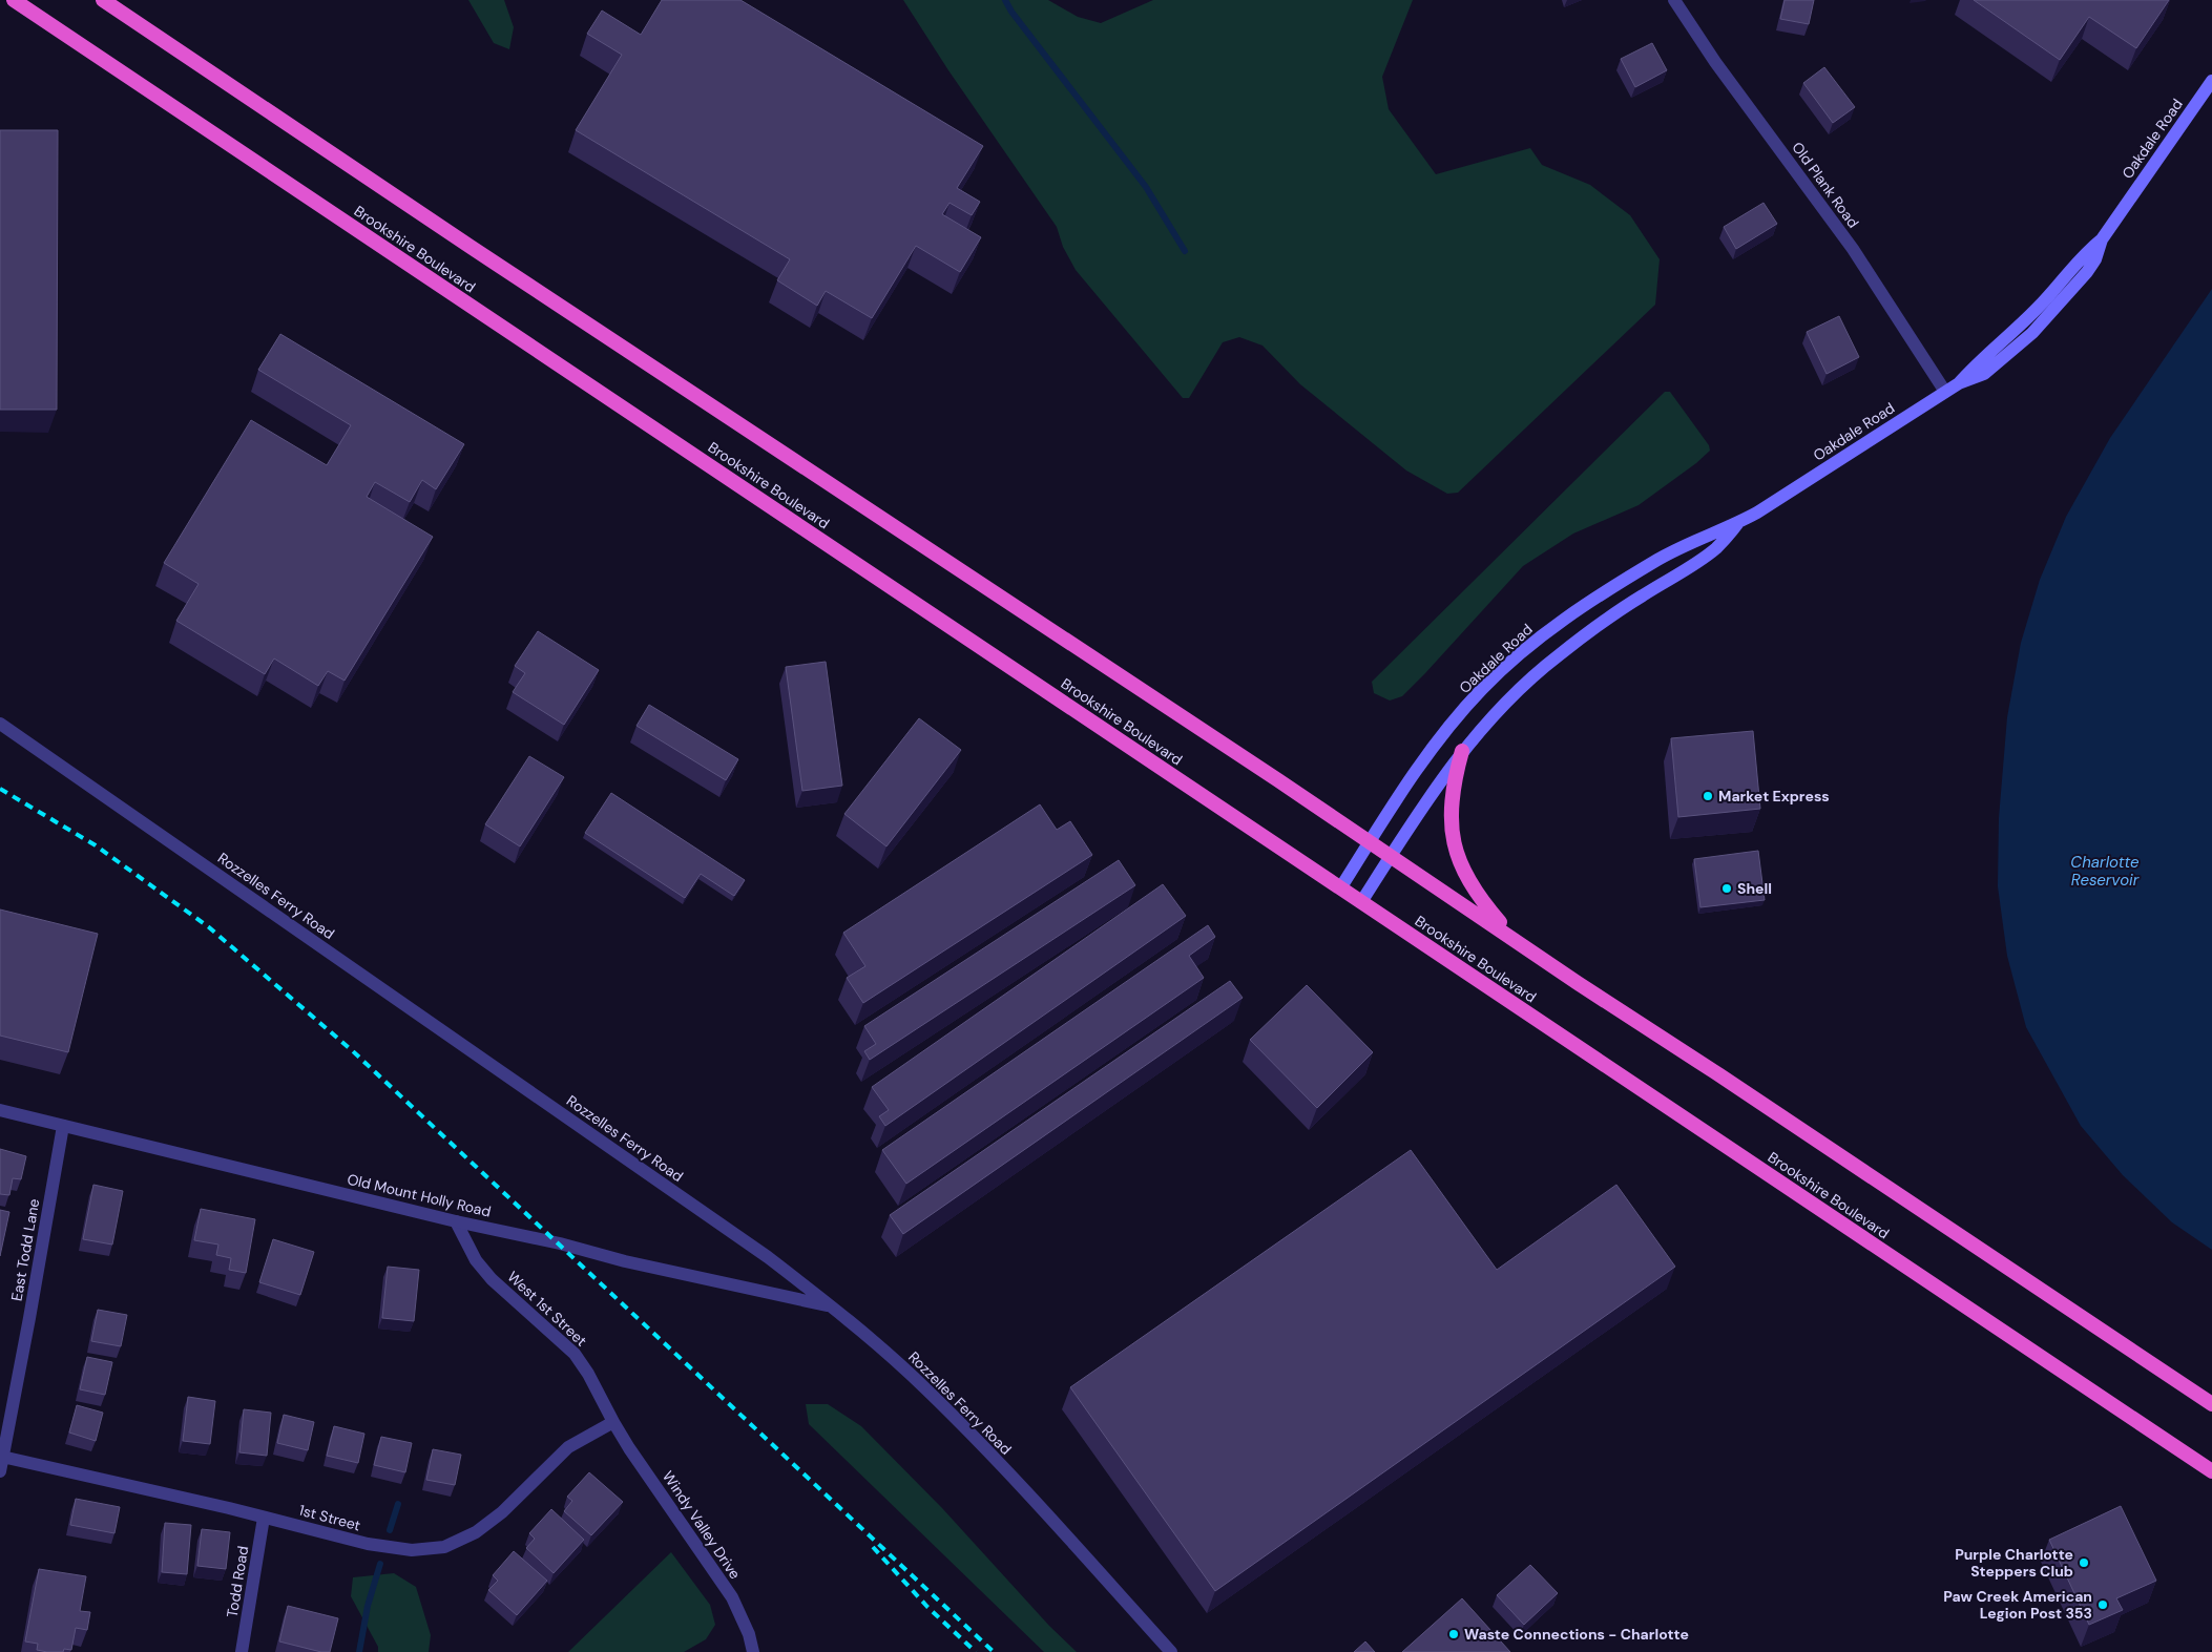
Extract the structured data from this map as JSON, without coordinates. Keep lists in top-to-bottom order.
{
  "streets": {
    "highway": ["Brookshire Boulevard"],
    "main road": ["Oakdale Road"],
    "street": [
      "Old Plank Road",
      "Rozzelles Ferry Road",
      "Old Mount Holly Road",
      "East Todd Lane",
      "West 1st Street",
      "1st Street",
      "Windy Valley Drive",
      "Todd Road"
    ]
  },
  "crossings": [
    ["Oakdale Road", "Old Plank Road"],
    ["Oakdale Road", "Brookshire Boulevard"],
    ["Rozzelles Ferry Road", "Old Mount Holly Road"],
    ["Old Mount Holly Road", "East Todd Lane"],
    ["Old Mount Holly Road", "West 1st Street"],
    ["East Todd Lane", "1st Street"],
    ["West 1st Street", "1st Street"],
    ["West 1st Street", "Windy Valley Drive"],
    ["1st Street", "Windy Valley Drive"],
    ["1st Street", "Todd Road"]
  ],
  "water": ["Charlotte Reservoir"],
  "places": [
    "Market Express",
    "Shell",
    "Purple Charlotte Steppers Club",
    "Paw Creek American Legion Post 353",
    "Waste Connections - Charlotte"
  ]
}
